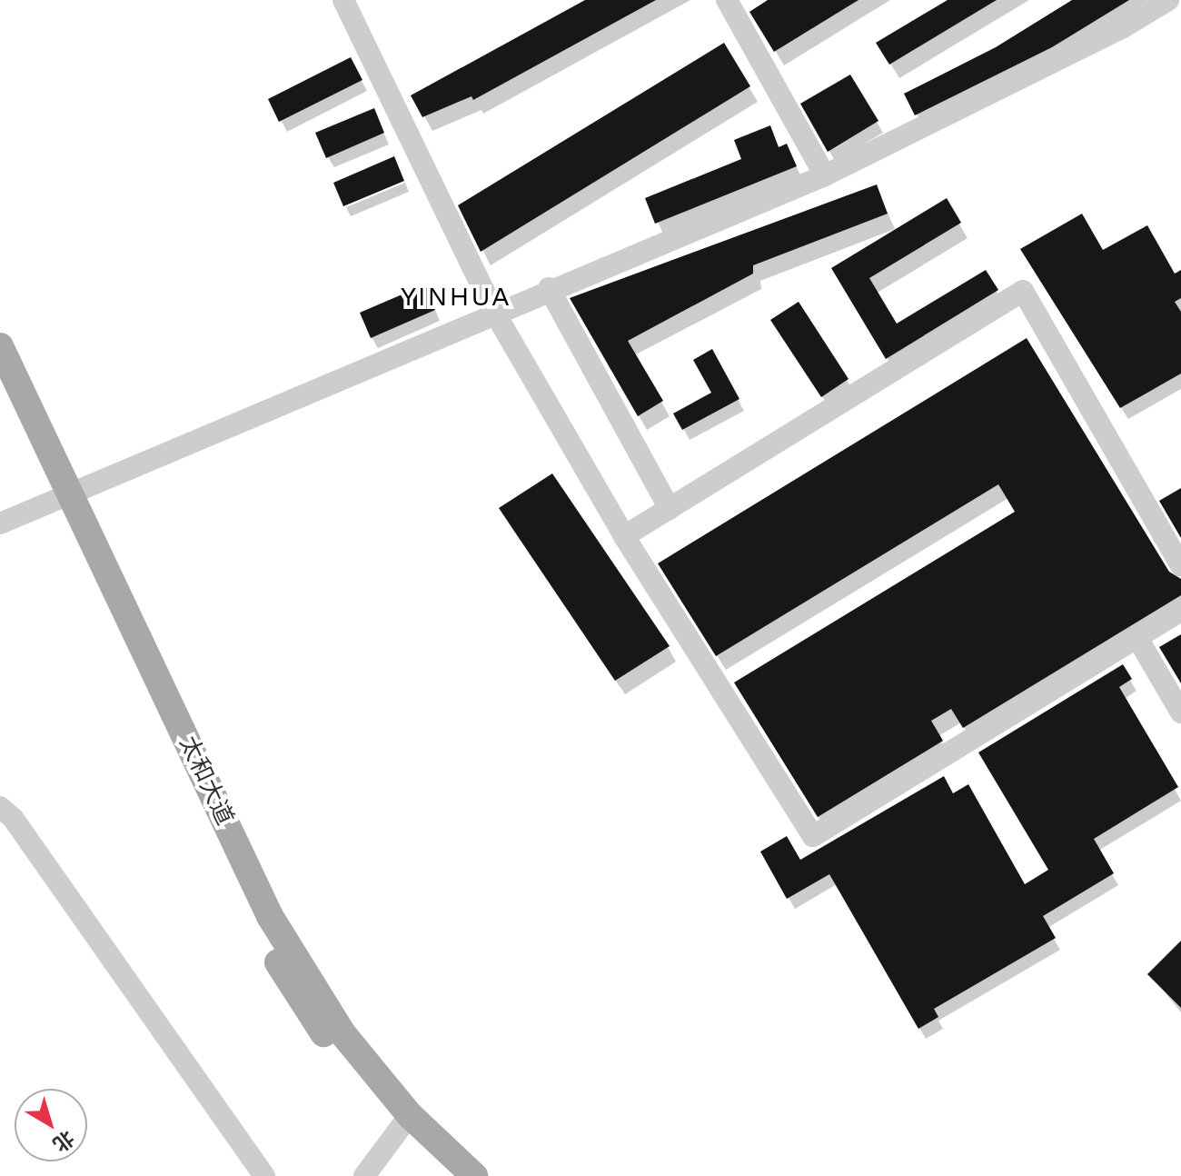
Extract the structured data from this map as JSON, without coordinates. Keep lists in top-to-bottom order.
{
  "streets": {
    "main road": ["太和大道"]
  },
  "districts": ["YINHUA"],
  "north": "bottom right"
}
